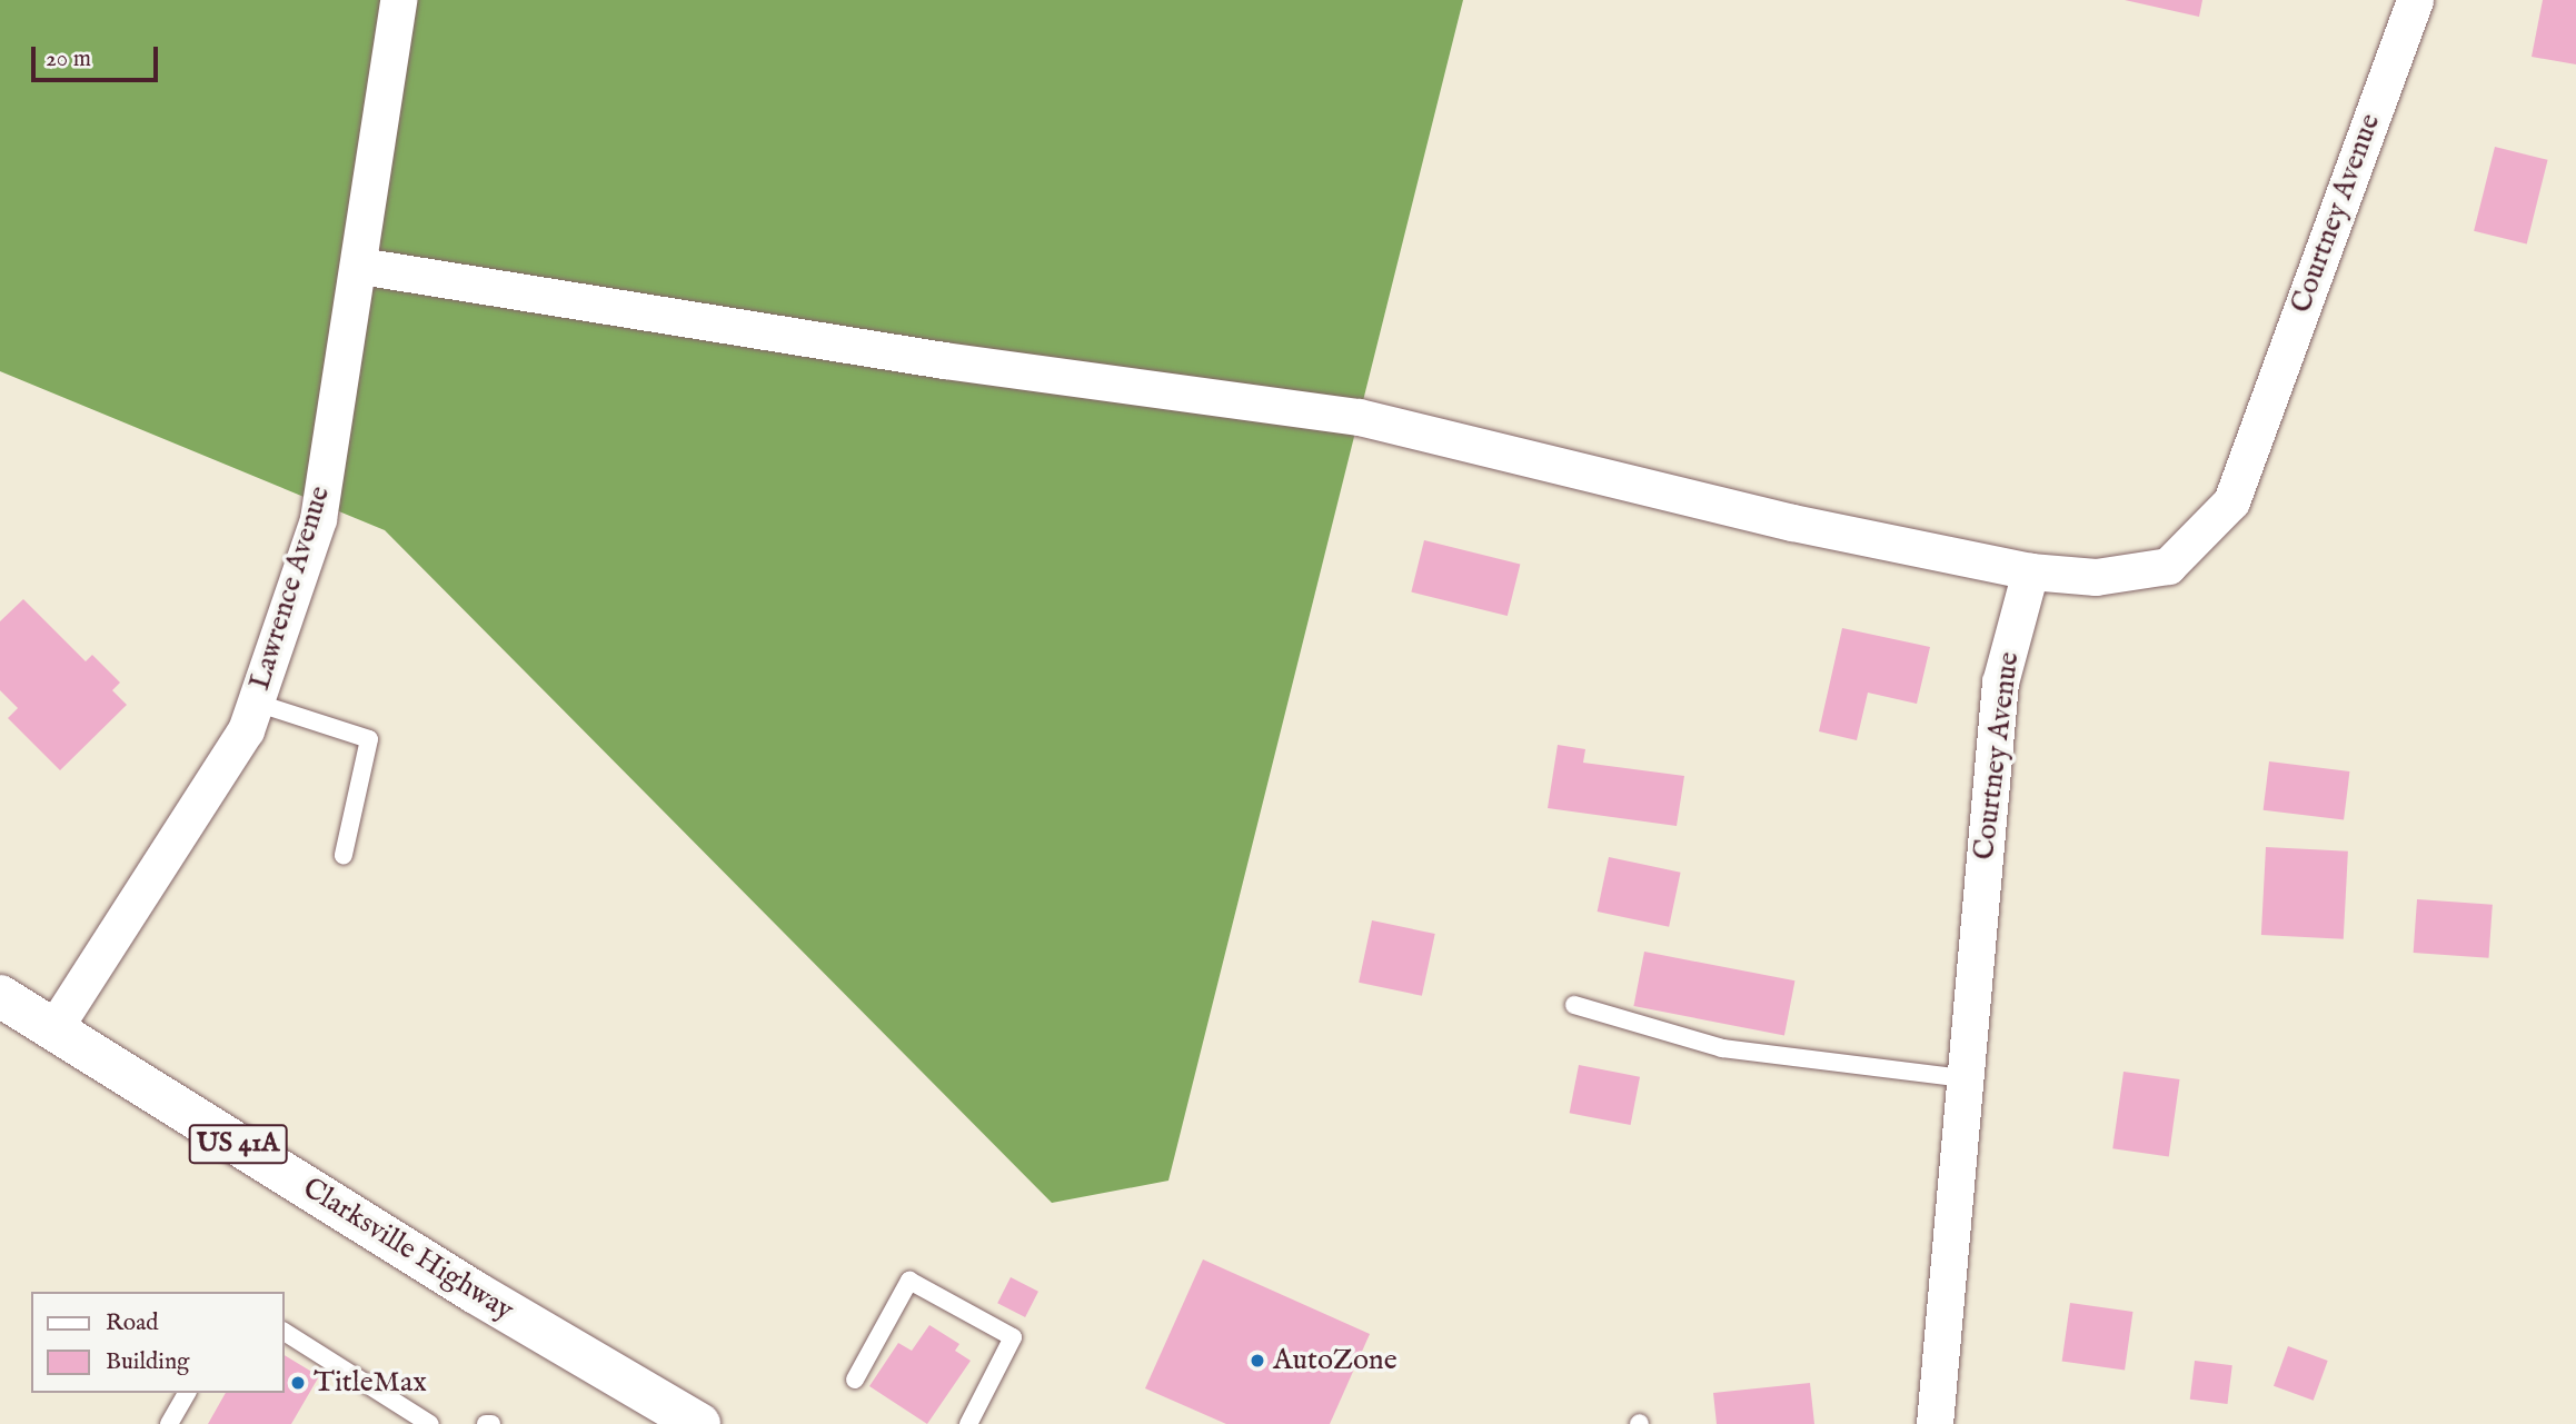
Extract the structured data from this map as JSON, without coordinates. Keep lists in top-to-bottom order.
{
  "streets": {
    "main road": ["US 41A", "Clarksville Highway"],
    "street": ["Courtney Avenue", "Lawrence Avenue"]
  },
  "crossings": [
    ["Lawrence Avenue", "Clarksville Highway"]
  ],
  "places": ["AutoZone", "TitleMax"],
  "legend": ["Road", "Building"],
  "scale_bar": "20 m"
}
